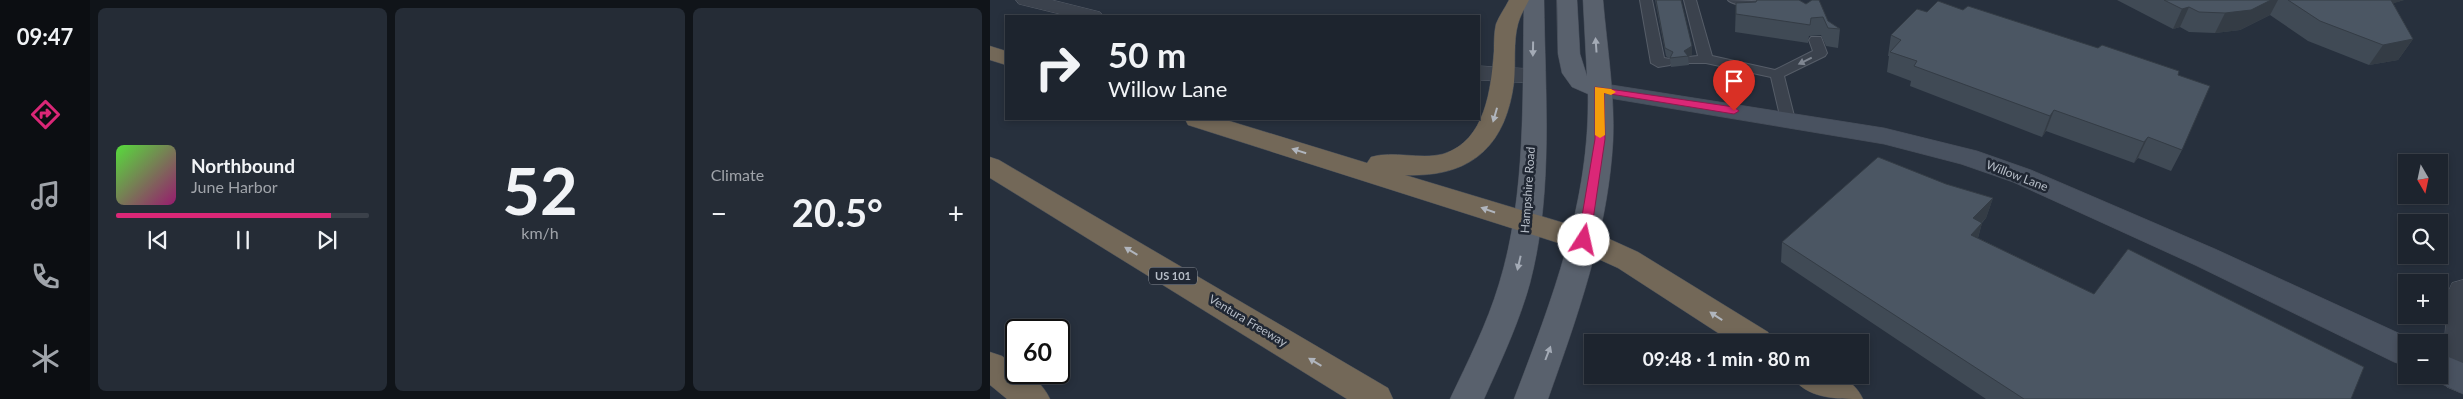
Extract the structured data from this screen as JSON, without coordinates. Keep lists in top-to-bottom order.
{
  "streets": {
    "highway": ["US 101", "Ventura Freeway"],
    "main road": ["Hampshire Road"],
    "street": ["Willow Lane"]
  },
  "north": "bottom",
  "page": {
    "tabs": "09:47",
    "tile": [
      ["52", "km/h"],
      "Climate"
    ],
    "turn": ["50 m", "Willow Lane"],
    "song": ["Northbound", "June Harbor"],
    "map_buttons": ["+", "−"],
    "heat": ["−", "20.5°", "+"],
    "limit": "60",
    "trip": "09:48 · 1 min · 80 m"
  }
}
